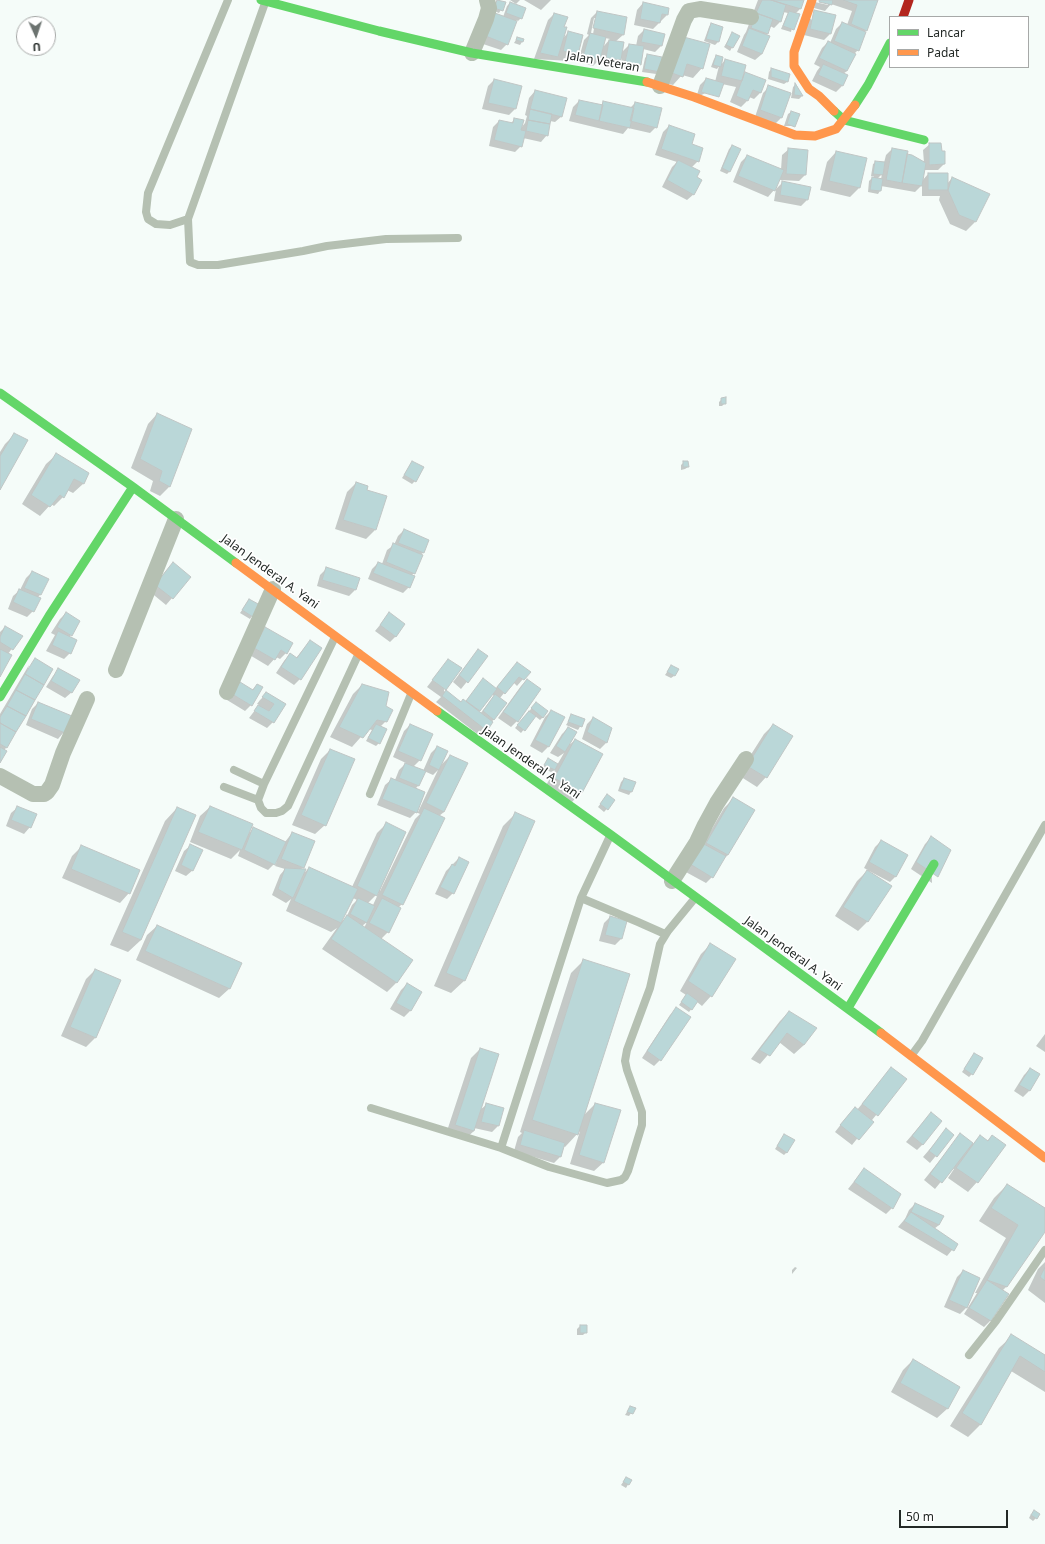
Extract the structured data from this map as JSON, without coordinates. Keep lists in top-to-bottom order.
{
  "streets": {
    "main road": ["Jalan Veteran", "Jalan Jenderal A. Yani"]
  },
  "legend": ["Lancar", "Padat"],
  "scale_bar": "50 m",
  "north": "bottom"
}
